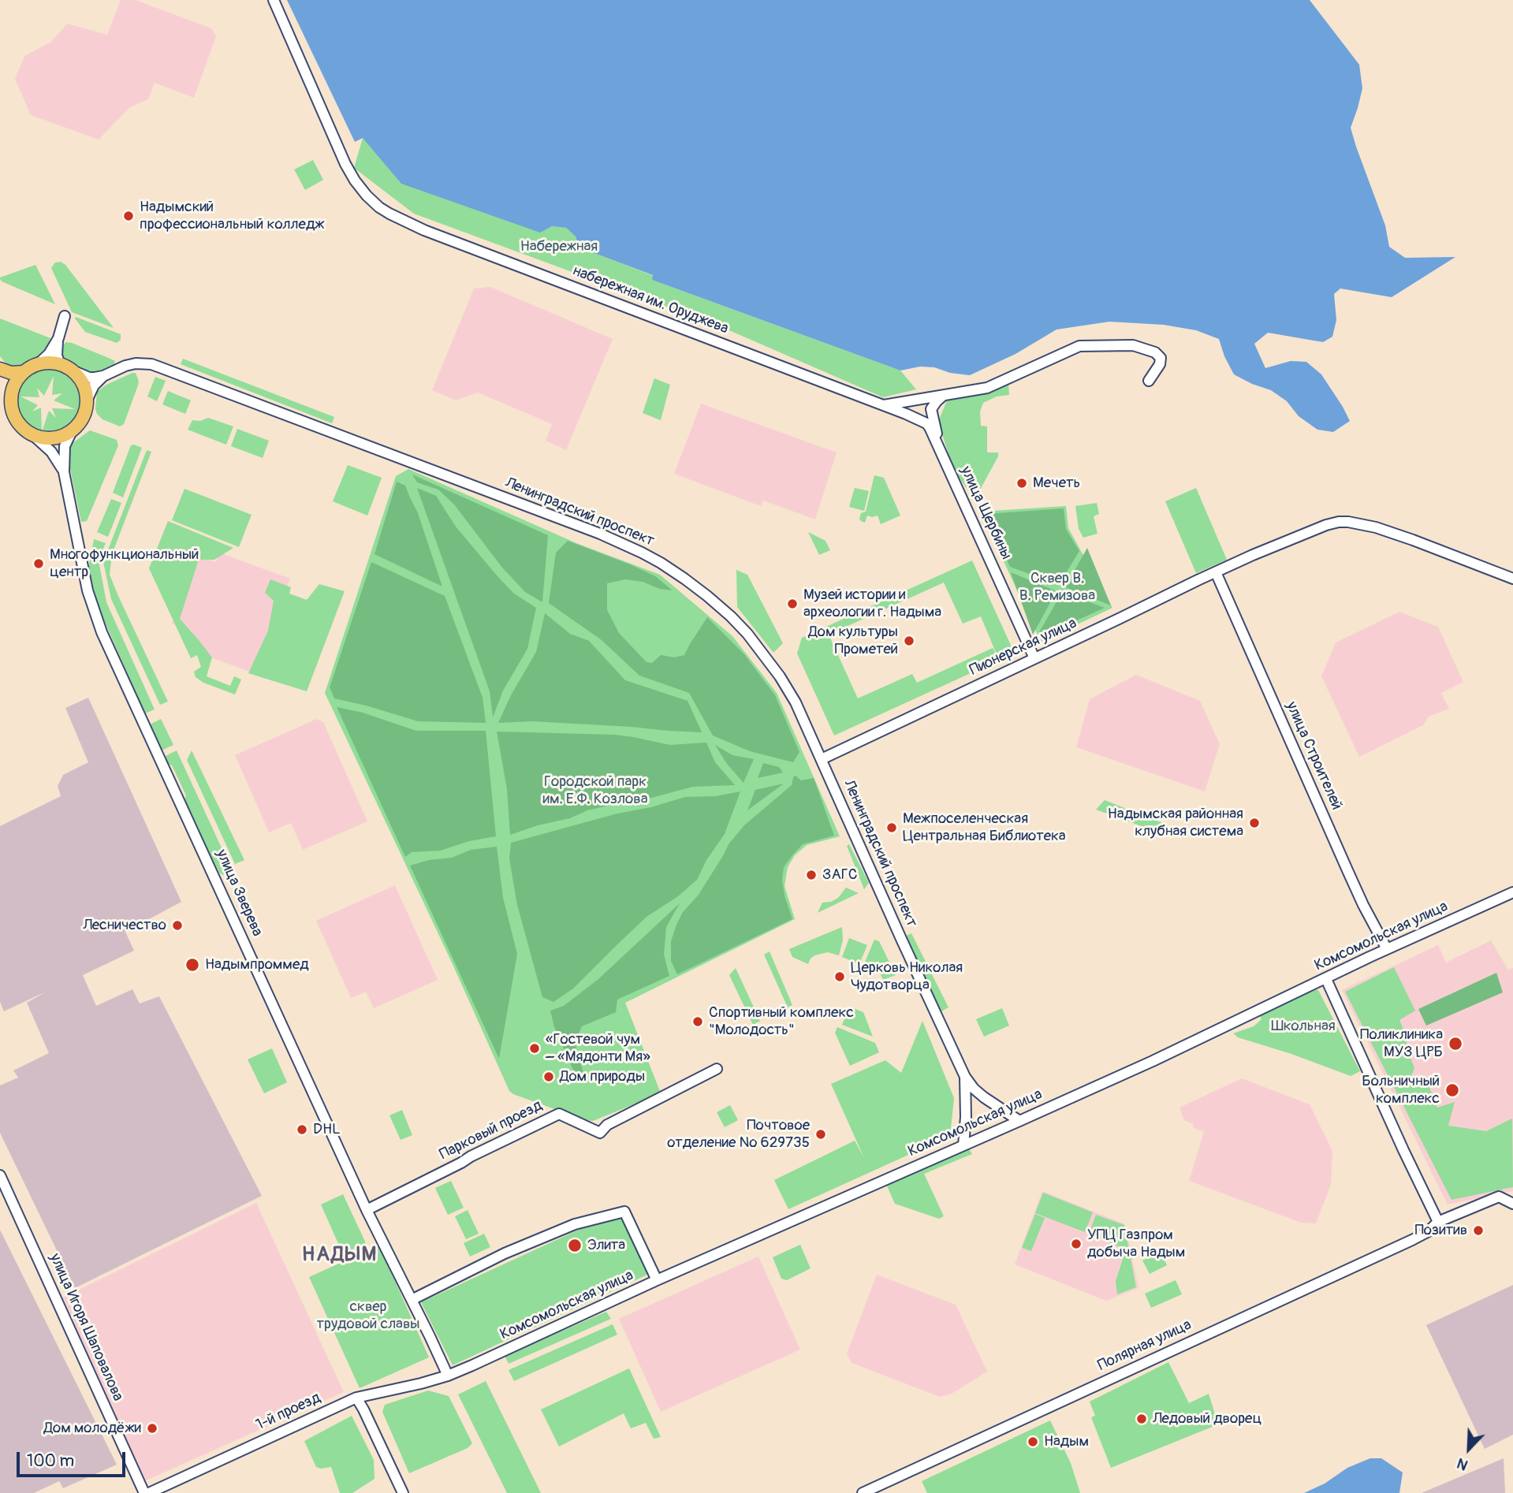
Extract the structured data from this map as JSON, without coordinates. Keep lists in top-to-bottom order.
{
  "streets": {
    "street": [
      "набережная им. Оруджева",
      "Ленинградский проспект",
      "улица Щербины",
      "Пионерская улица",
      "улица Строителей",
      "улица Зверева",
      "Комсомольская улица",
      "Парковый проезд",
      "улица Игоря Шаповалова",
      "Полярная улица",
      "1-й проезд"
    ]
  },
  "crossings": [
    ["набережная им. Оруджева", "улица Щербины"],
    ["Ленинградский проспект", "Пионерская улица"],
    ["улица Щербины", "Пионерская улица"],
    ["Пионерская улица", "улица Строителей"],
    ["улица Строителей", "Комсомольская улица"],
    ["улица Зверева", "Комсомольская улица"],
    ["улица Зверева", "Парковый проезд"],
    ["улица Зверева", "1-й проезд"],
    ["Комсомольская улица", "1-й проезд"]
  ],
  "districts": ["НАДЫМ"],
  "parks": [
    "Набережная",
    "Сквер В. В. Ремизова",
    "Городской парк им. Е.Ф. Козлова",
    "Школьная",
    "сквер трудовой славы"
  ],
  "places": [
    "Надымский профессиональный колледж",
    "Мечеть",
    "Многофункциональный центр",
    "Музей истории и археологии г. Надыма",
    "Дом культуры Прометей",
    "Надымская районная клубная система",
    "Межпоселенческая Центральная Библиотека",
    "ЗАГС",
    "Лесничество",
    "Надымпроммед",
    "Церковь Николая Чудотворца",
    "Спортивный комплекс \"Молодость\"",
    "Поликлиника МУЗ ЦРБ",
    "«Гостевой чум – «Мядонти Мя»",
    "Дом природы",
    "Больничный комплекс",
    "DHL",
    "Почтовое отделение № 629735",
    "Позитив",
    "УПЦ Газпром добыча Надым",
    "Элита",
    "Ледовый дворец",
    "Дом молодёжи",
    "Надым"
  ],
  "scale_bar": "100 m",
  "north": "bottom left"
}
